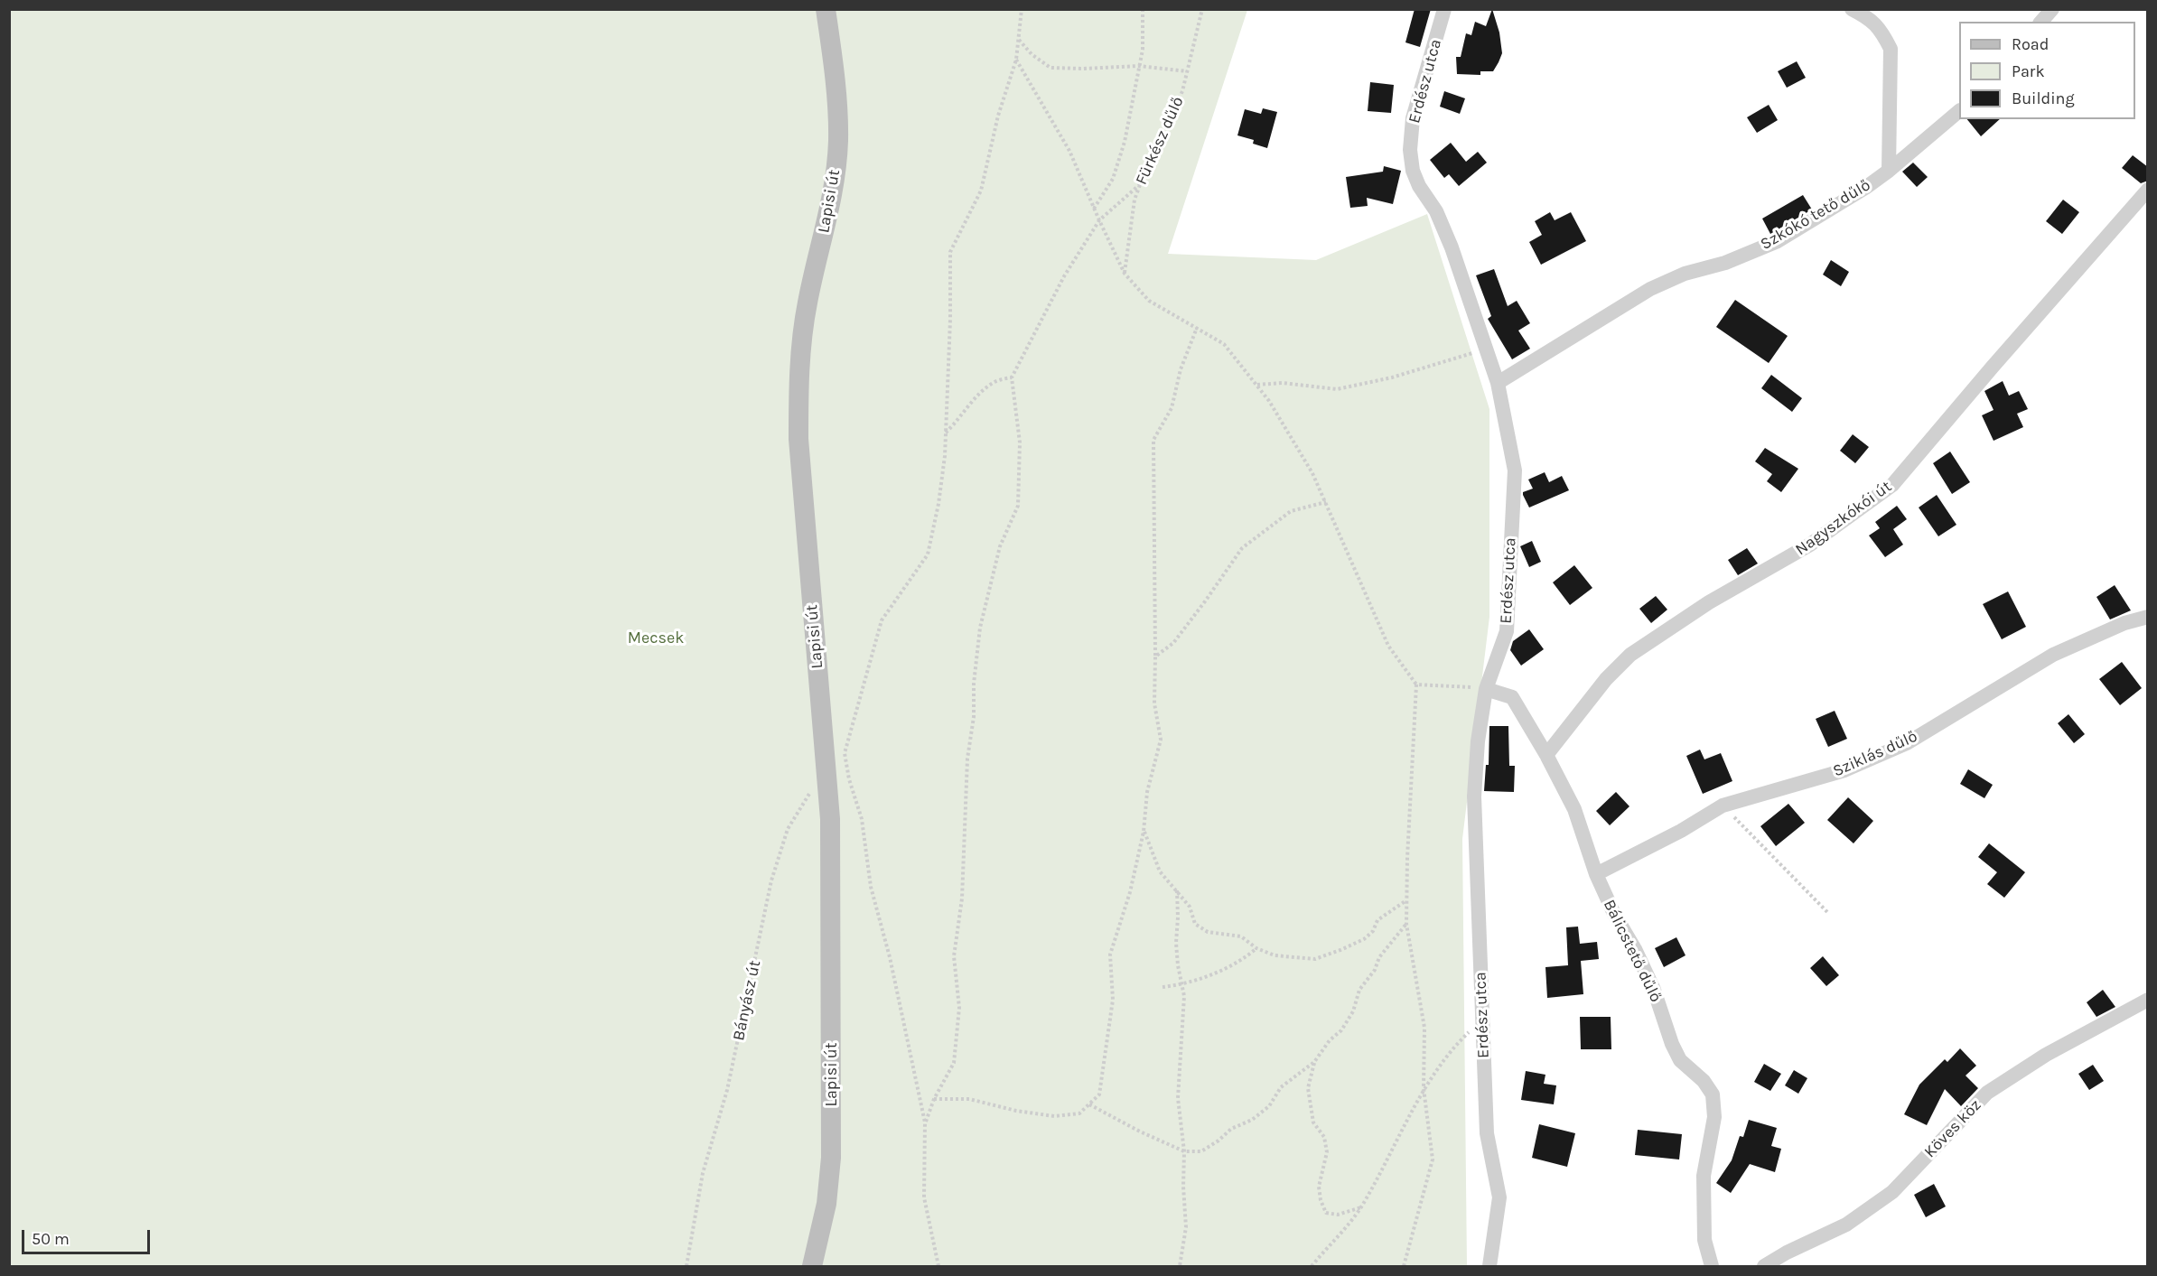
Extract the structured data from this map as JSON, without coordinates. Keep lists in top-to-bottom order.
{
  "streets": {
    "street": [
      "Erdész utca",
      "Lapisi út",
      "Szkókó tető dűlő",
      "Nagyszkókói út",
      "Sziklás dűlő",
      "Bálicstető dűlő",
      "Köves köz"
    ],
    "path": ["Fürkész dűlő", "Bányász út"]
  },
  "crossings": [
    ["Erdész utca", "Szkókó tető dűlő"],
    ["Erdész utca", "Bálicstető dűlő"],
    ["Lapisi út", "Bányász út"],
    ["Nagyszkókói út", "Bálicstető dűlő"],
    ["Sziklás dűlő", "Bálicstető dűlő"]
  ],
  "parks": ["Mecsek"],
  "legend": ["Road", "Park", "Building"],
  "scale_bar": "50 m"
}
